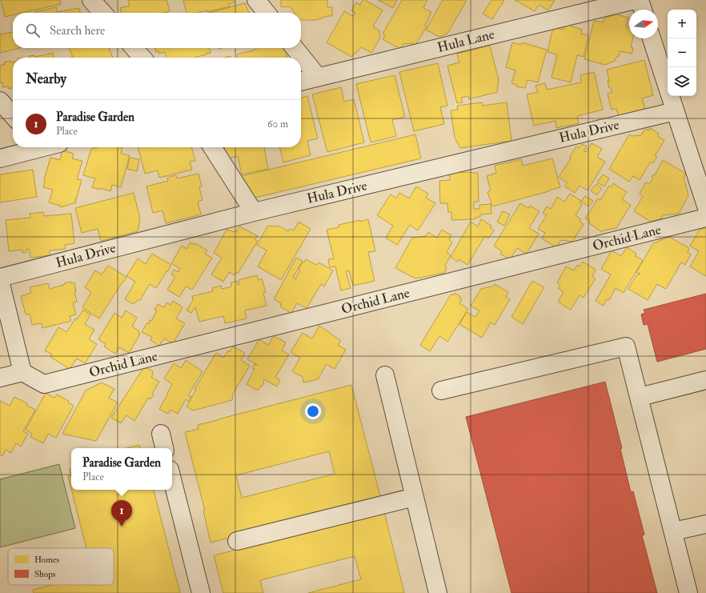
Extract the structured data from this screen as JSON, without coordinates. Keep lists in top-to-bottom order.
{
  "streets": {
    "street": ["Hula Lane", "Hula Drive", "Orchid Lane"]
  },
  "legend": ["Homes", "Shops"],
  "north": "right",
  "page": {
    "map_buttons": ["+", "−"],
    "search": "Search here",
    "heading": "Nearby",
    "list": [
      {
        "mark": "1",
        "name": "Paradise Garden",
        "note": "Place",
        "value": "60 m"
      }
    ],
    "popup": ["Paradise Garden", "Place"],
    "pins": "1"
  }
}
